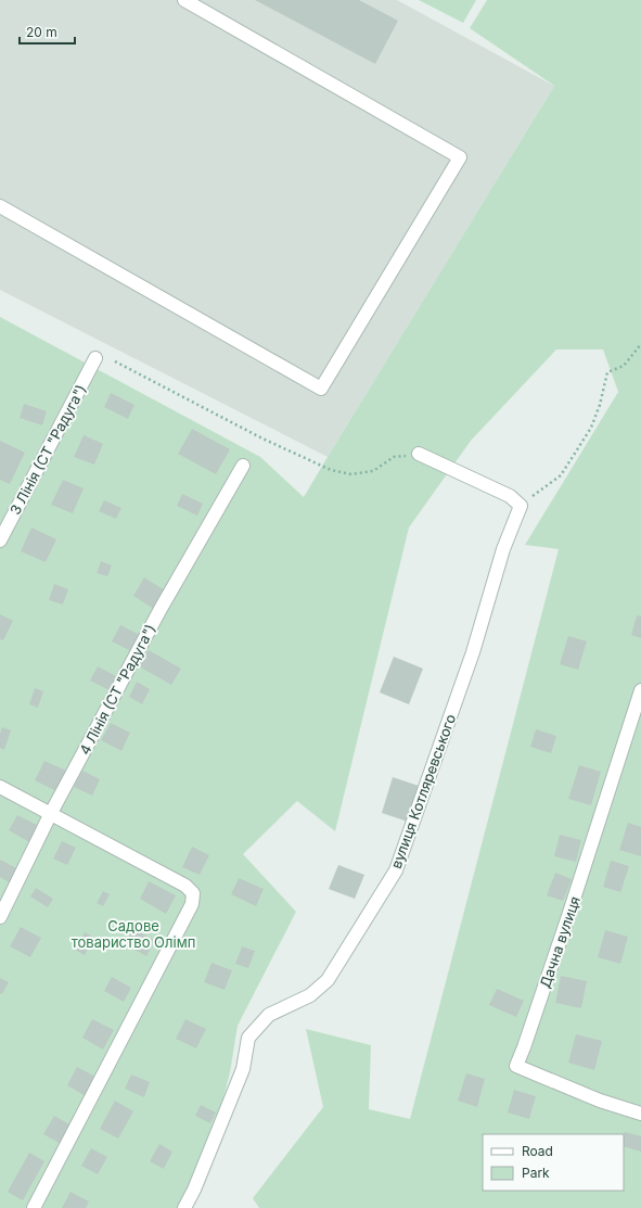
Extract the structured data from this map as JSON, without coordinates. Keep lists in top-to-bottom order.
{
  "streets": {
    "street": [
      "З Лінія (СТ \"Радуга\")",
      "4 Лінія (СТ \"Радуга\")",
      "вулиця Котляревського",
      "Дачна вулиця"
    ]
  },
  "parks": ["Садове товариство Олімп"],
  "legend": ["Road", "Park"],
  "scale_bar": "20 m"
}
